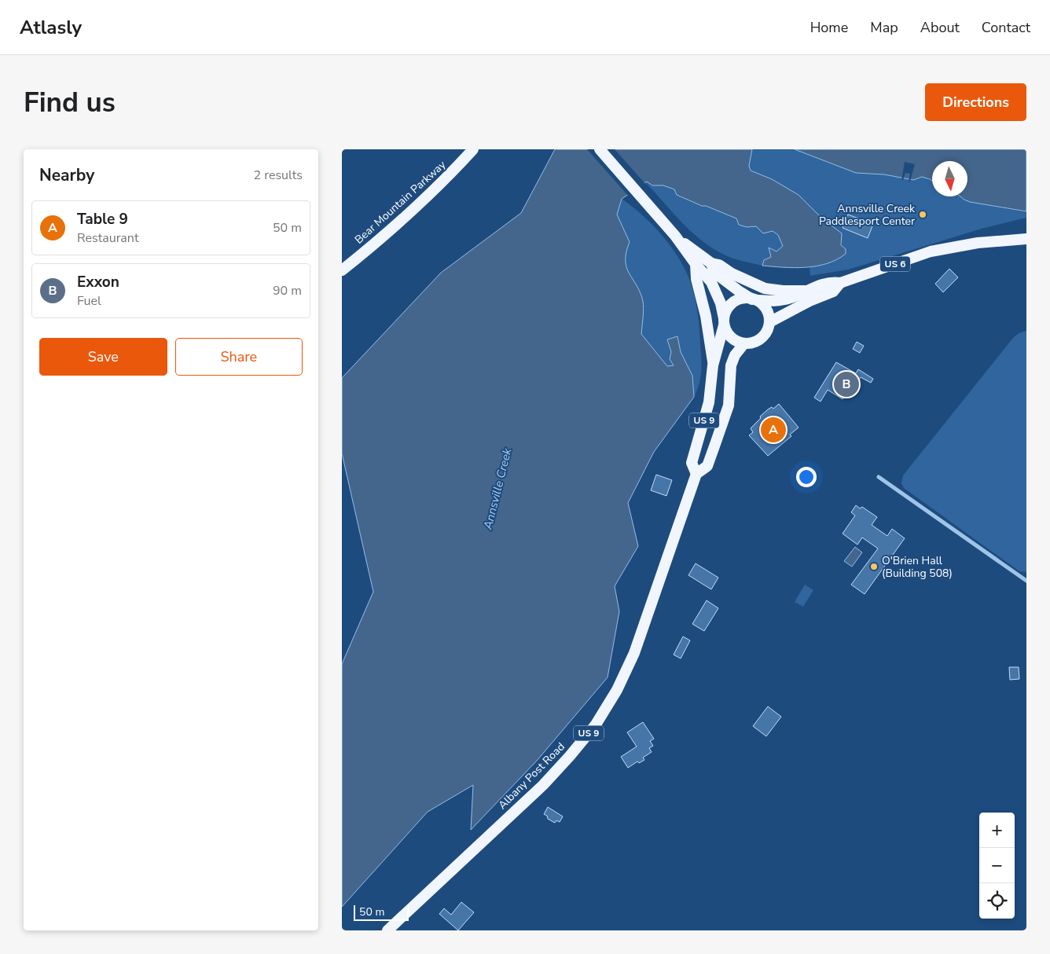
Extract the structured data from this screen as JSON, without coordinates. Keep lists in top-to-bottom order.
{
  "streets": {
    "highway": [
      "Bear Mountain Parkway",
      "US 6",
      "US 9",
      "Albany Post Road"
    ]
  },
  "crossings": [
    ["US 6", "US 9"],
    ["US 6", "Albany Post Road"],
    ["US 9", "Albany Post Road"]
  ],
  "water": ["Annsville Creek"],
  "places": ["Annsville Creek Paddlesport Center", "O'Brien Hall (Building 508)"],
  "scale_bar": "50 m",
  "north": "bottom",
  "page": {
    "header": "Atlasly",
    "nav": [
      "Home",
      "Map",
      "About",
      "Contact"
    ],
    "buttons": [
      "Directions",
      ["Save", "Share"]
    ],
    "title": "Find us",
    "heading": ["Nearby", "2 results"],
    "list": [
      {
        "mark": "A",
        "name": "Table 9",
        "note": "Restaurant",
        "value": "50 m"
      },
      {
        "mark": "B",
        "name": "Exxon",
        "note": "Fuel",
        "value": "90 m"
      }
    ],
    "pins": ["B", "A"],
    "map_buttons": ["+", "−"],
    "scale": "50 m"
  }
}
